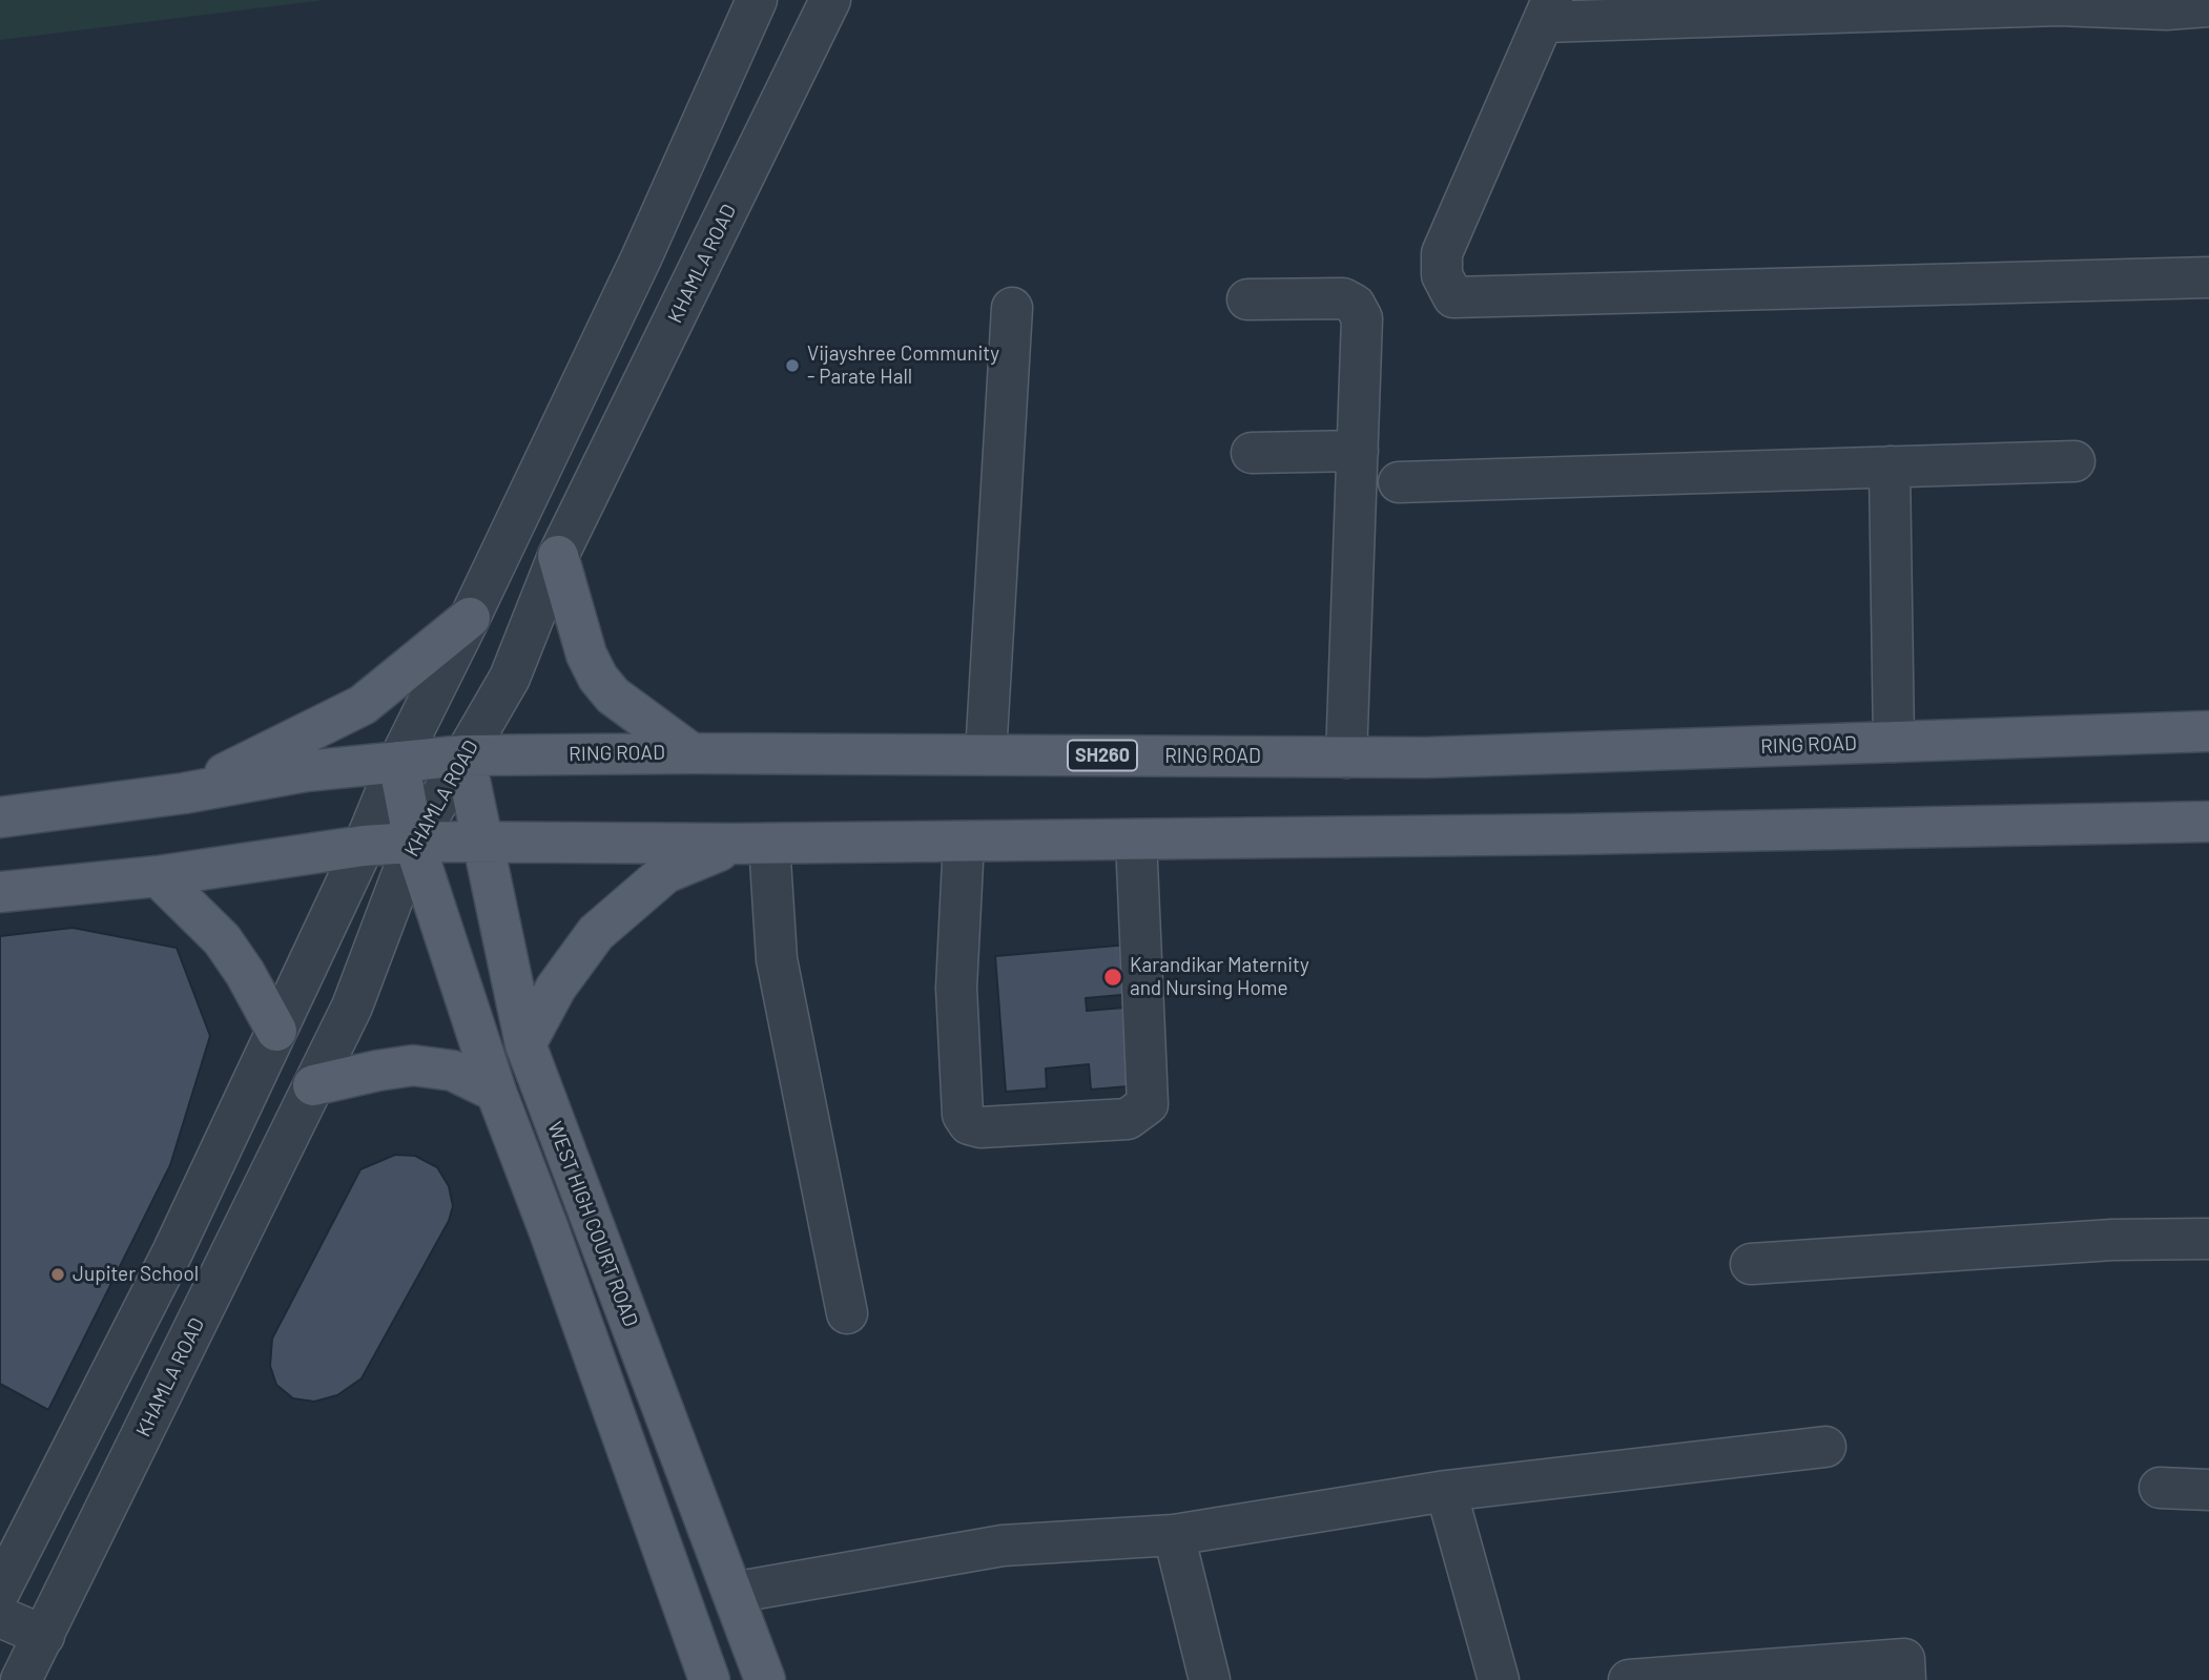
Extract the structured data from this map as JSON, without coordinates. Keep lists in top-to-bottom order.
{
  "streets": {
    "main road": ["RING ROAD", "SH260", "WEST HIGH COURT ROAD"],
    "street": ["KHAMLA ROAD"]
  },
  "crossings": [
    ["KHAMLA ROAD", "RING ROAD"],
    ["KHAMLA ROAD", "WEST HIGH COURT ROAD"],
    ["RING ROAD", "WEST HIGH COURT ROAD"]
  ],
  "places": ["Vijayshree Community - Parate Hall", "Karandikar Maternity and Nursing Home", "Jupiter School"]
}
